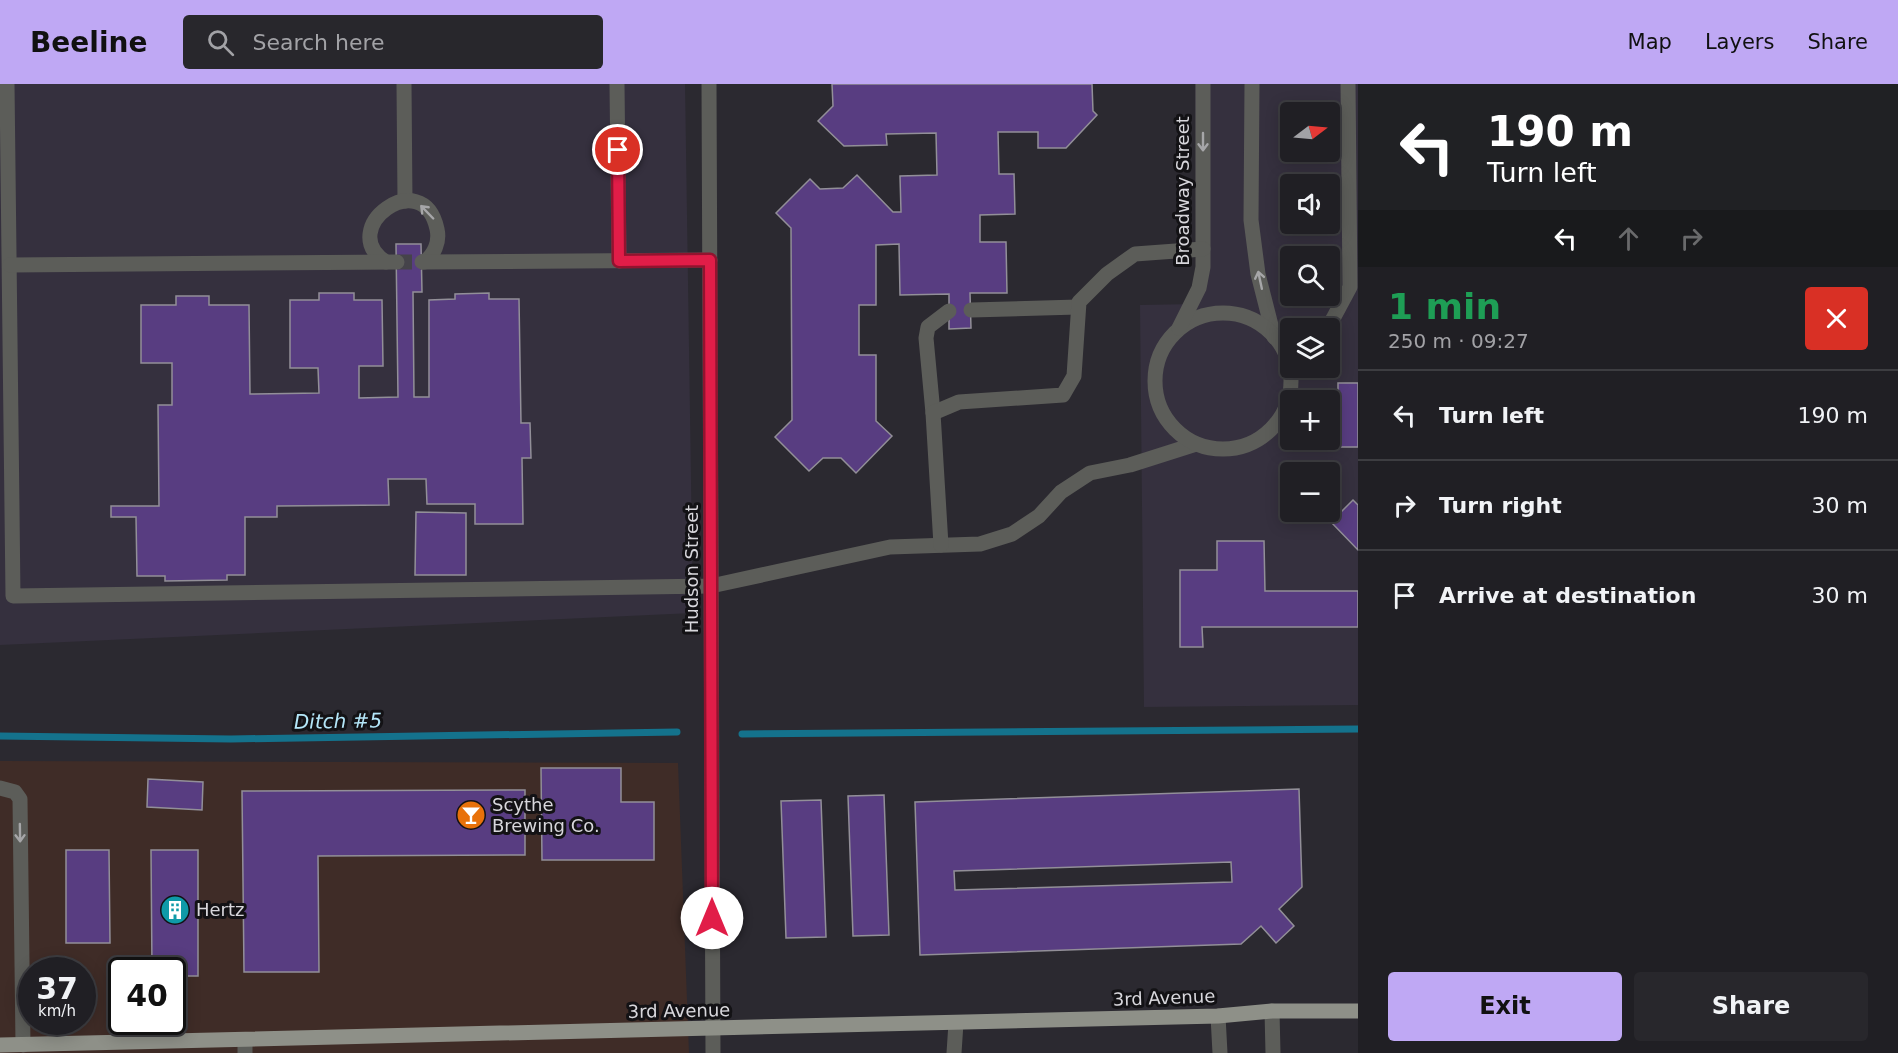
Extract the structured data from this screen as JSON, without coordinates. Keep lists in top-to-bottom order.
{
  "streets": {
    "main road": ["3rd Avenue"],
    "street": ["Broadway Street", "Hudson Street"]
  },
  "crossings": [
    ["Hudson Street", "3rd Avenue"]
  ],
  "water": ["Ditch #5"],
  "places": {
    "bar": ["Scythe Brewing Co."],
    "building": ["Hertz"]
  },
  "north": "right",
  "page": {
    "header": "Beeline",
    "search": "Search here",
    "nav": ["Map", "Layers", "Share"],
    "turn": ["190 m", "Turn left"],
    "map_buttons": ["+", "−"],
    "heading": ["1 min", "250 m · 09:27"],
    "list": [
      {
        "name": "Turn left",
        "value": "190 m"
      },
      {
        "name": "Turn right",
        "value": "30 m"
      },
      {
        "name": "Arrive at destination",
        "value": "30 m"
      }
    ],
    "speed": "37 km/h",
    "limit": "40",
    "buttons": ["Exit", "Share"]
  }
}
